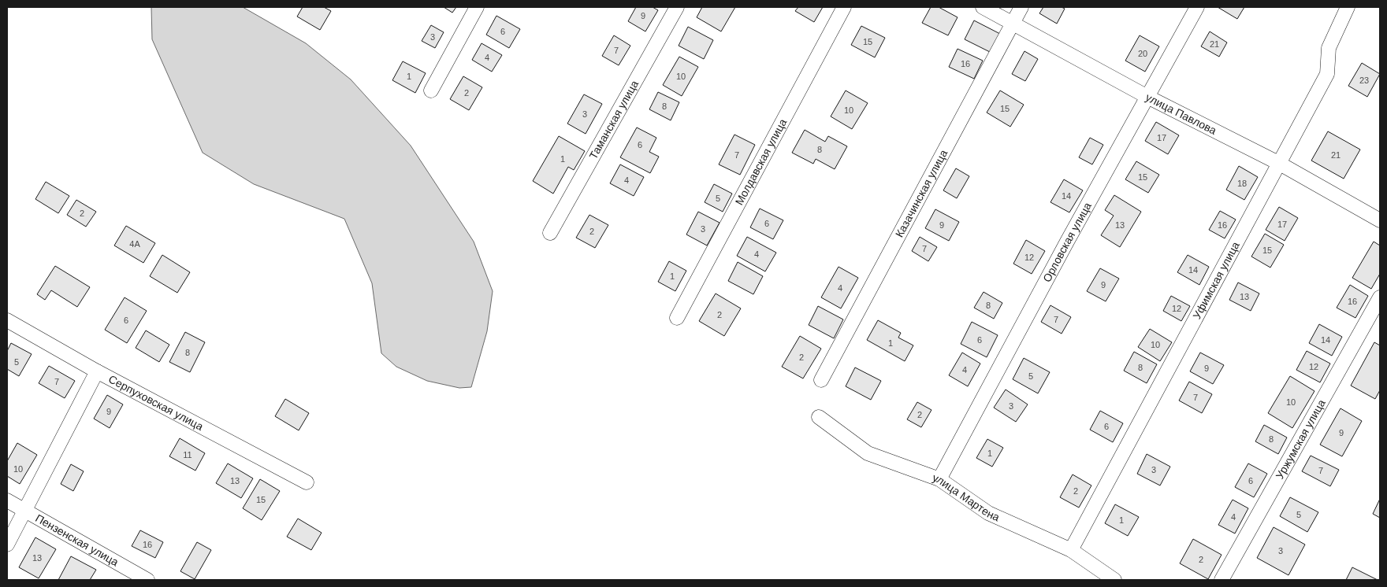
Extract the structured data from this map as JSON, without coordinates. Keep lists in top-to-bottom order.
{
  "streets": {
    "street": [
      "улица Павлова",
      "Таманская улица",
      "Молдавская улица",
      "Казачинская улица",
      "Орловская улица",
      "Уфимская улица",
      "Серпуховская улица",
      "Уржумская улица",
      "улица Мартена",
      "Пензенская улица"
    ]
  },
  "crossings": [
    ["улица Павлова", "Казачинская улица"],
    ["улица Павлова", "Орловская улица"],
    ["улица Павлова", "Уфимская улица"],
    ["Орловская улица", "улица Мартена"],
    ["Уфимская улица", "улица Мартена"]
  ],
  "house_numbers": [
    "9",
    "6",
    "3",
    "15",
    "21",
    "7",
    "20",
    "4",
    "16",
    "1",
    "10",
    "23",
    "2",
    "8",
    "15",
    "10",
    "3",
    "17",
    "6",
    "8",
    "7",
    "21",
    "1",
    "15",
    "4",
    "18",
    "14",
    "5",
    "2",
    "6",
    "17",
    "9",
    "13",
    "16",
    "3",
    "2",
    "4А",
    "7",
    "15",
    "4",
    "12",
    "14",
    "1",
    "9",
    "4",
    "13",
    "16",
    "8",
    "12",
    "2",
    "7",
    "6",
    "6",
    "14",
    "1",
    "10",
    "8",
    "2",
    "5",
    "12",
    "8",
    "9",
    "4",
    "5",
    "7",
    "7",
    "10",
    "3",
    "9",
    "2",
    "6",
    "9",
    "8",
    "1",
    "11",
    "10",
    "3",
    "7",
    "13",
    "6",
    "2",
    "15",
    "5",
    "4",
    "1",
    "16",
    "3",
    "13",
    "2"
  ]
}
